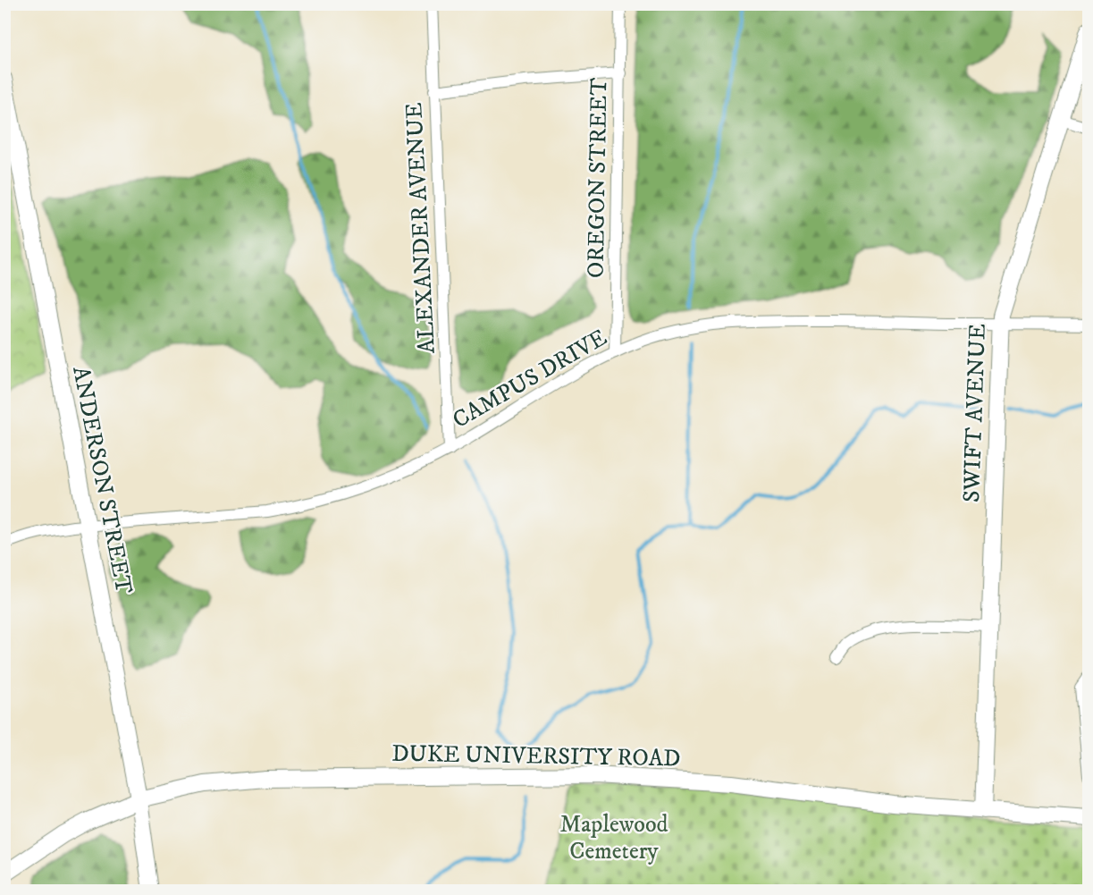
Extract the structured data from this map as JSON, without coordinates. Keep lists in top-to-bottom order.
{
  "streets": {
    "street": [
      "OREGON STREET",
      "ALEXANDER AVENUE",
      "CAMPUS DRIVE",
      "SWIFT AVENUE",
      "ANDERSON STREET",
      "DUKE UNIVERSITY ROAD"
    ]
  },
  "crossings": [
    ["OREGON STREET", "CAMPUS DRIVE"],
    ["ALEXANDER AVENUE", "CAMPUS DRIVE"],
    ["CAMPUS DRIVE", "SWIFT AVENUE"],
    ["CAMPUS DRIVE", "ANDERSON STREET"],
    ["SWIFT AVENUE", "DUKE UNIVERSITY ROAD"],
    ["ANDERSON STREET", "DUKE UNIVERSITY ROAD"]
  ],
  "parks": ["Maplewood Cemetery"]
}
